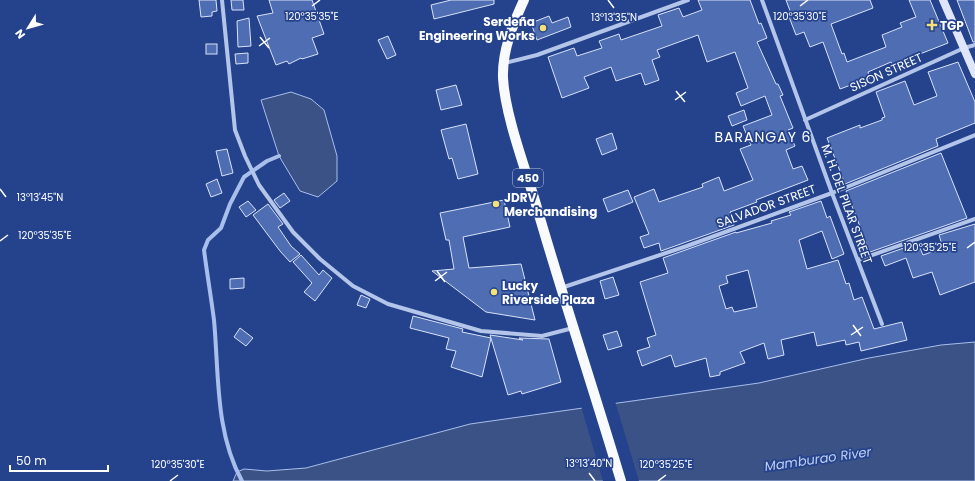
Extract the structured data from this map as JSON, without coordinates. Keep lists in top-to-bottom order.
{
  "streets": {
    "main road": ["450"],
    "street": ["SISON STREET", "M. H. DEL PILAR STREET", "SALVADOR STREET"]
  },
  "crossings": [
    ["SISON STREET", "M. H. DEL PILAR STREET"],
    ["450", "SALVADOR STREET"],
    ["M. H. DEL PILAR STREET", "SALVADOR STREET"]
  ],
  "districts": ["BARANGAY 6"],
  "water": ["Mamburao River"],
  "places": {
    "health": ["TGP"],
    "other": ["Serdeña Engineering Works", "JDRV Merchandising", "Lucky Riverside Plaza"]
  },
  "scale_bar": "50 m",
  "north": "bottom left",
  "coordinates": [
    "120°35'35\"E",
    "120°35'30\"E",
    "13°13'35\"N",
    "13°13'45\"N",
    "120°35'25\"E",
    "13°13'40\"N"
  ]
}
